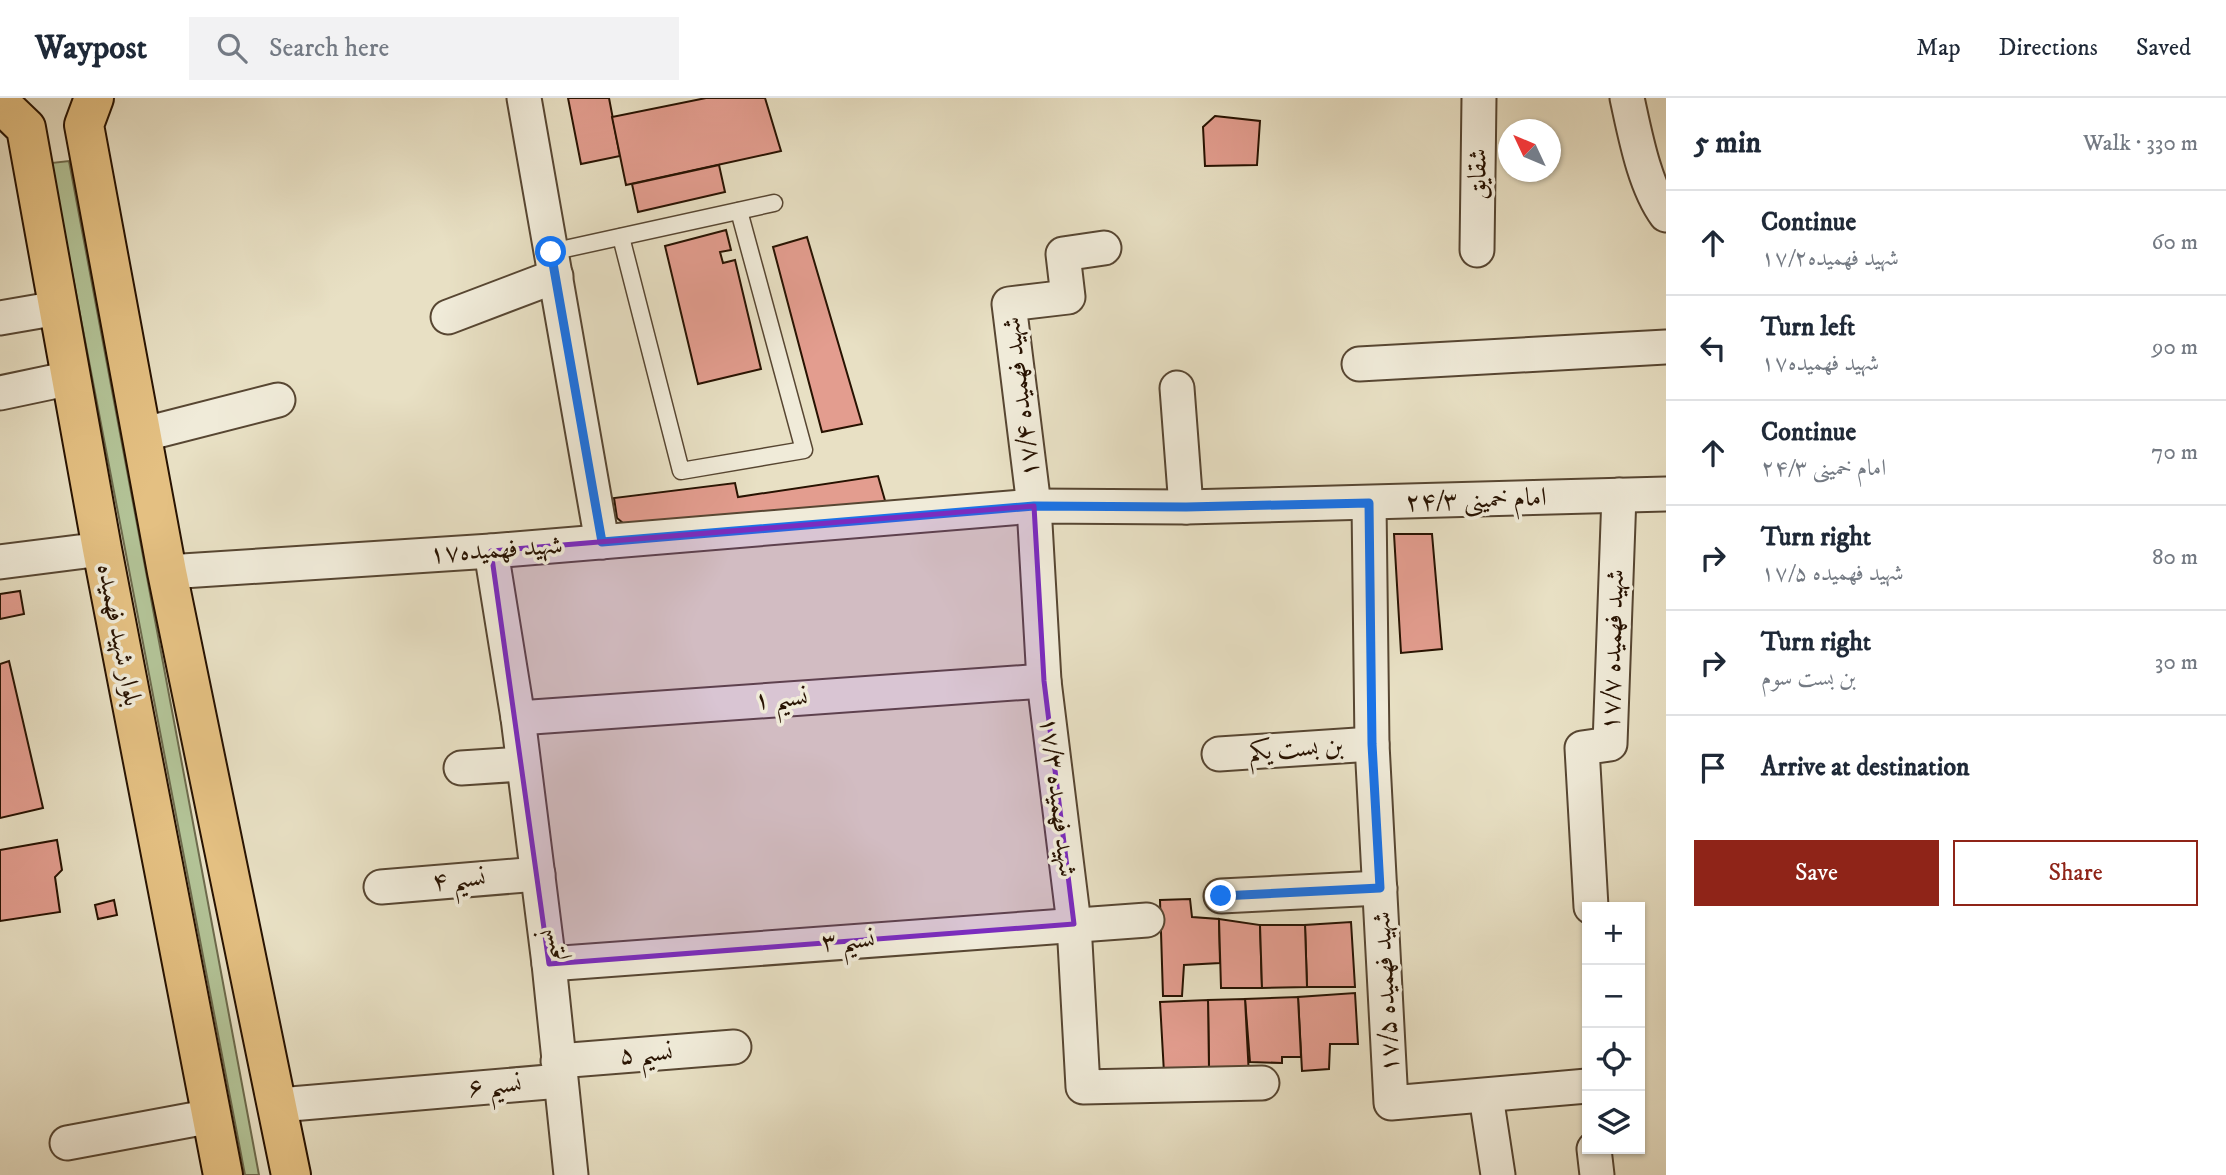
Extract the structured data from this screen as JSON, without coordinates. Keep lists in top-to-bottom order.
{
  "streets": {
    "main road": ["بلوار شهید فهمیده"],
    "street": [
      "شقایق",
      "شهید فهمیده ۱۷/۴",
      "امام خمینی ۲۴/۳",
      "شهید فهمیده۱۷",
      "شهید فهمیده ۱۷/۷",
      "نسیم ۱",
      "بن بست یکم",
      "شهید فهمیده ۱۷/۳",
      "نسیم ۴",
      "نسیم ۳",
      "نسیم",
      "شهید فهمیده ۱۷/۵",
      "نسیم ۵",
      "نسیم ۶"
    ]
  },
  "crossings": [
    ["شهید فهمیده ۱۷/۴", "امام خمینی ۲۴/۳"],
    ["شهید فهمیده ۱۷/۴", "شهید فهمیده۱۷"],
    ["شهید فهمیده ۱۷/۴", "شهید فهمیده ۱۷/۳"],
    ["امام خمینی ۲۴/۳", "شهید فهمیده۱۷"],
    ["امام خمینی ۲۴/۳", "شهید فهمیده ۱۷/۷"],
    ["امام خمینی ۲۴/۳", "شهید فهمیده ۱۷/۳"],
    ["امام خمینی ۲۴/۳", "شهید فهمیده ۱۷/۵"],
    ["شهید فهمیده۱۷", "شهید فهمیده ۱۷/۳"],
    ["شهید فهمیده۱۷", "نسیم"],
    ["نسیم ۱", "شهید فهمیده ۱۷/۳"],
    ["نسیم ۱", "نسیم"],
    ["بن بست یکم", "شهید فهمیده ۱۷/۵"],
    ["شهید فهمیده ۱۷/۳", "نسیم ۳"],
    ["نسیم ۴", "نسیم"],
    ["نسیم ۳", "نسیم"],
    ["نسیم", "نسیم ۵"],
    ["نسیم", "نسیم ۶"],
    ["نسیم ۵", "نسیم ۶"]
  ],
  "north": "top left",
  "page": {
    "header": "Waypost",
    "search": "Search here",
    "nav": ["Map", "Directions", "Saved"],
    "heading": ["5 min", "Walk · 330 m"],
    "list": [
      ["Continue", "شهید فهمیده۱۷/۲", "60 m"],
      ["Turn left", "شهید فهمیده۱۷", "90 m"],
      ["Continue", "امام خمینی ۲۴/۳", "70 m"],
      ["Turn right", "شهید فهمیده ۱۷/۵", "80 m"],
      ["Turn right", "بن بست سوم", "30 m"],
      "Arrive at destination"
    ],
    "buttons": ["Save", "Share"],
    "map_buttons": ["+", "−"]
  }
}
